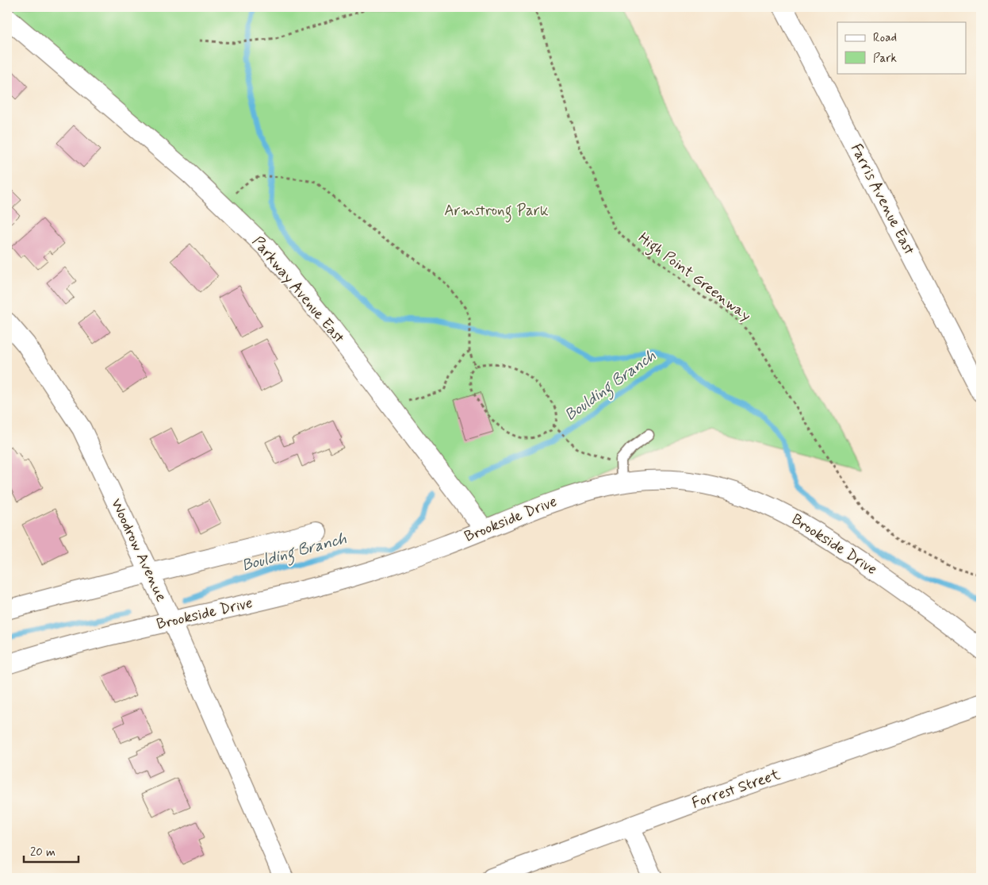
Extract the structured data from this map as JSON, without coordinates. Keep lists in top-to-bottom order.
{
  "streets": {
    "street": [
      "Farris Avenue East",
      "Parkway Avenue East",
      "Brookside Drive",
      "Woodrow Avenue",
      "Forrest Street"
    ],
    "path": ["High Point Greenway"]
  },
  "crossings": [
    ["Parkway Avenue East", "Brookside Drive"],
    ["Brookside Drive", "Woodrow Avenue"]
  ],
  "water": ["Boulding Branch"],
  "parks": ["Armstrong Park"],
  "legend": ["Road", "Park"],
  "scale_bar": "20 m"
}
